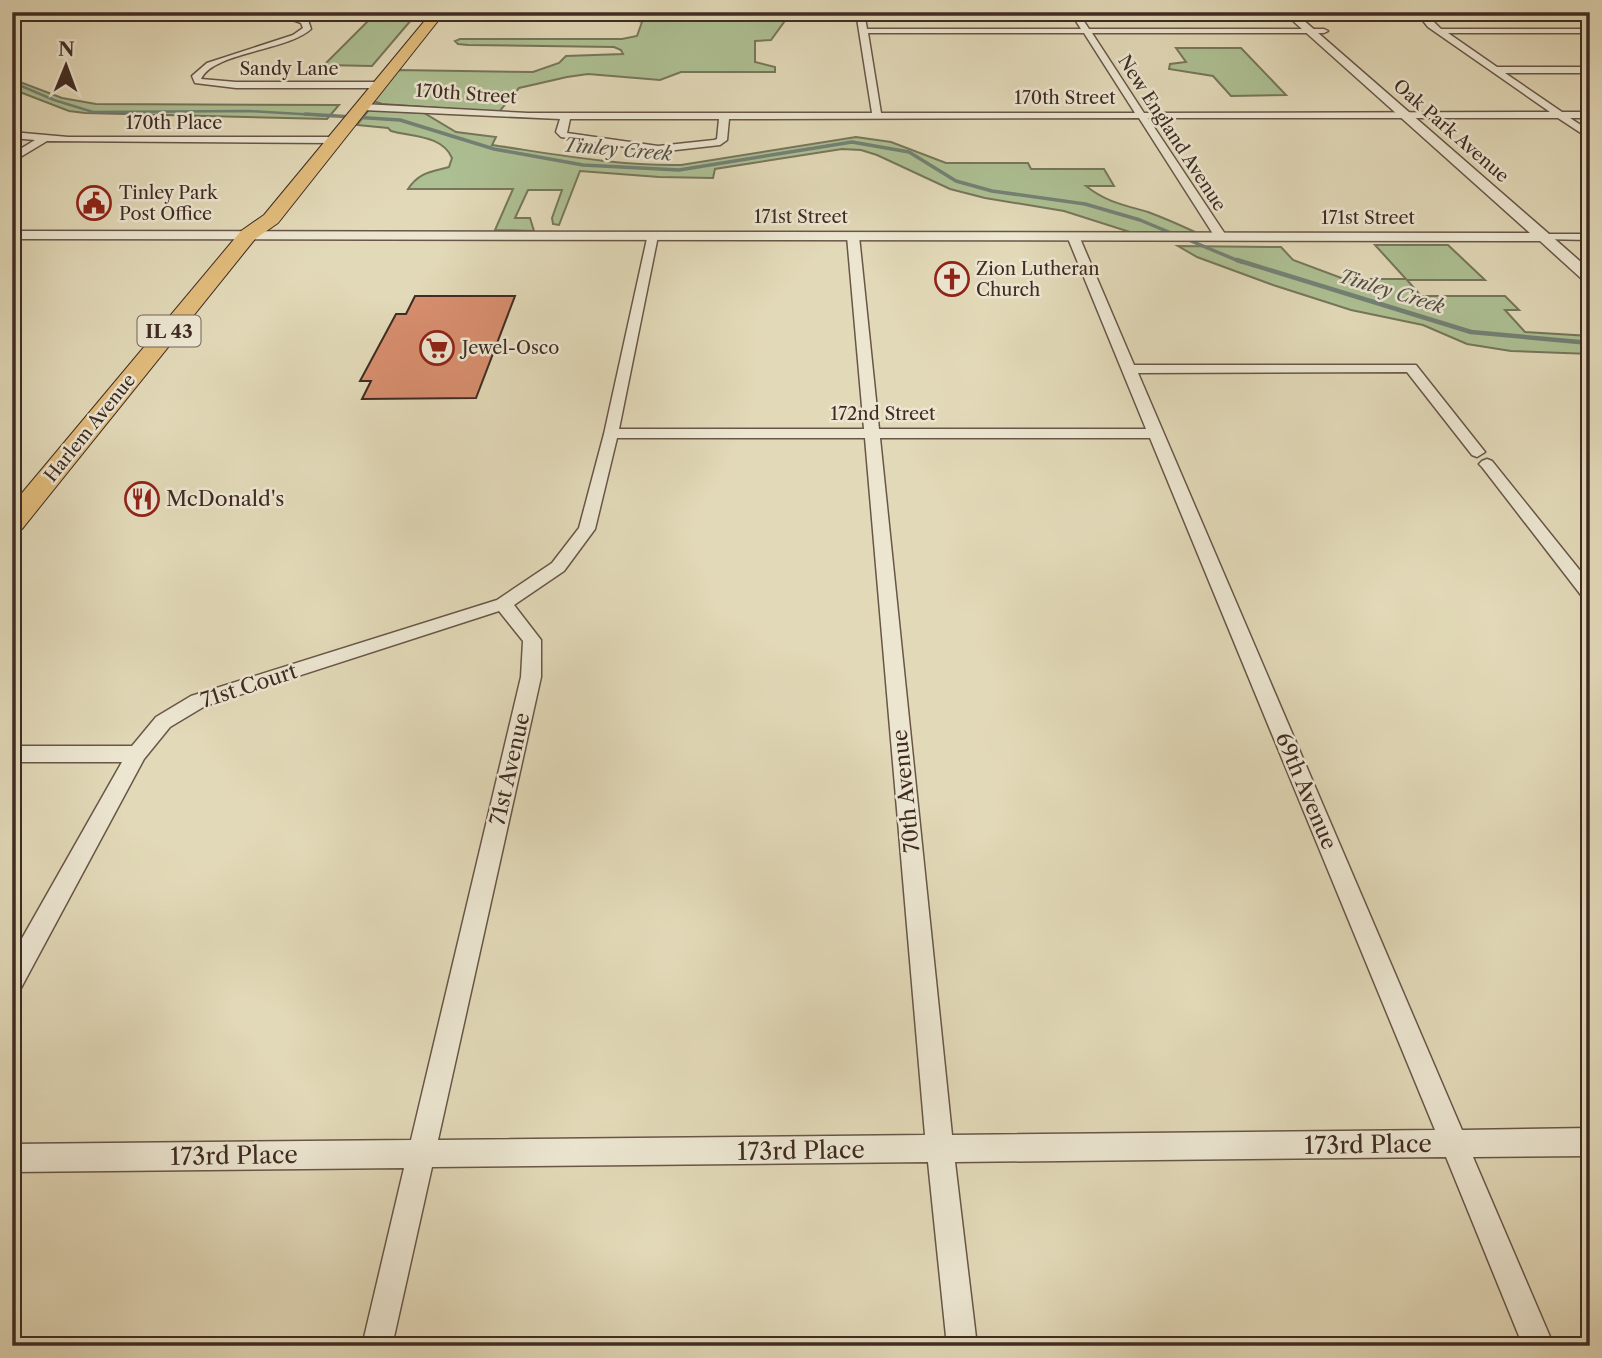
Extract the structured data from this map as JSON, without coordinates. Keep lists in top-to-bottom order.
{
  "streets": {
    "main road": ["IL 43", "Harlem Avenue"],
    "street": [
      "Sandy Lane",
      "170th Street",
      "170th Place",
      "Oak Park Avenue",
      "New England Avenue",
      "171st Street",
      "172nd Street",
      "71st Court",
      "71st Avenue",
      "70th Avenue",
      "69th Avenue",
      "173rd Place"
    ]
  },
  "crossings": [
    ["Sandy Lane", "Harlem Avenue"],
    ["170th Street", "Oak Park Avenue"],
    ["170th Street", "New England Avenue"],
    ["170th Street", "Harlem Avenue"],
    ["170th Place", "Harlem Avenue"],
    ["Oak Park Avenue", "171st Street"],
    ["New England Avenue", "171st Street"],
    ["171st Street", "Harlem Avenue"],
    ["171st Street", "70th Avenue"],
    ["171st Street", "69th Avenue"],
    ["172nd Street", "70th Avenue"],
    ["172nd Street", "69th Avenue"],
    ["71st Court", "71st Avenue"],
    ["71st Avenue", "173rd Place"],
    ["70th Avenue", "173rd Place"],
    ["69th Avenue", "173rd Place"]
  ],
  "water": ["Tinley Creek"],
  "places": {
    "public building": ["Tinley Park Post Office"],
    "church": ["Zion Lutheran Church"],
    "supermarket": ["Jewel-Osco"],
    "restaurant": ["McDonald's"]
  },
  "north": "top"
}
